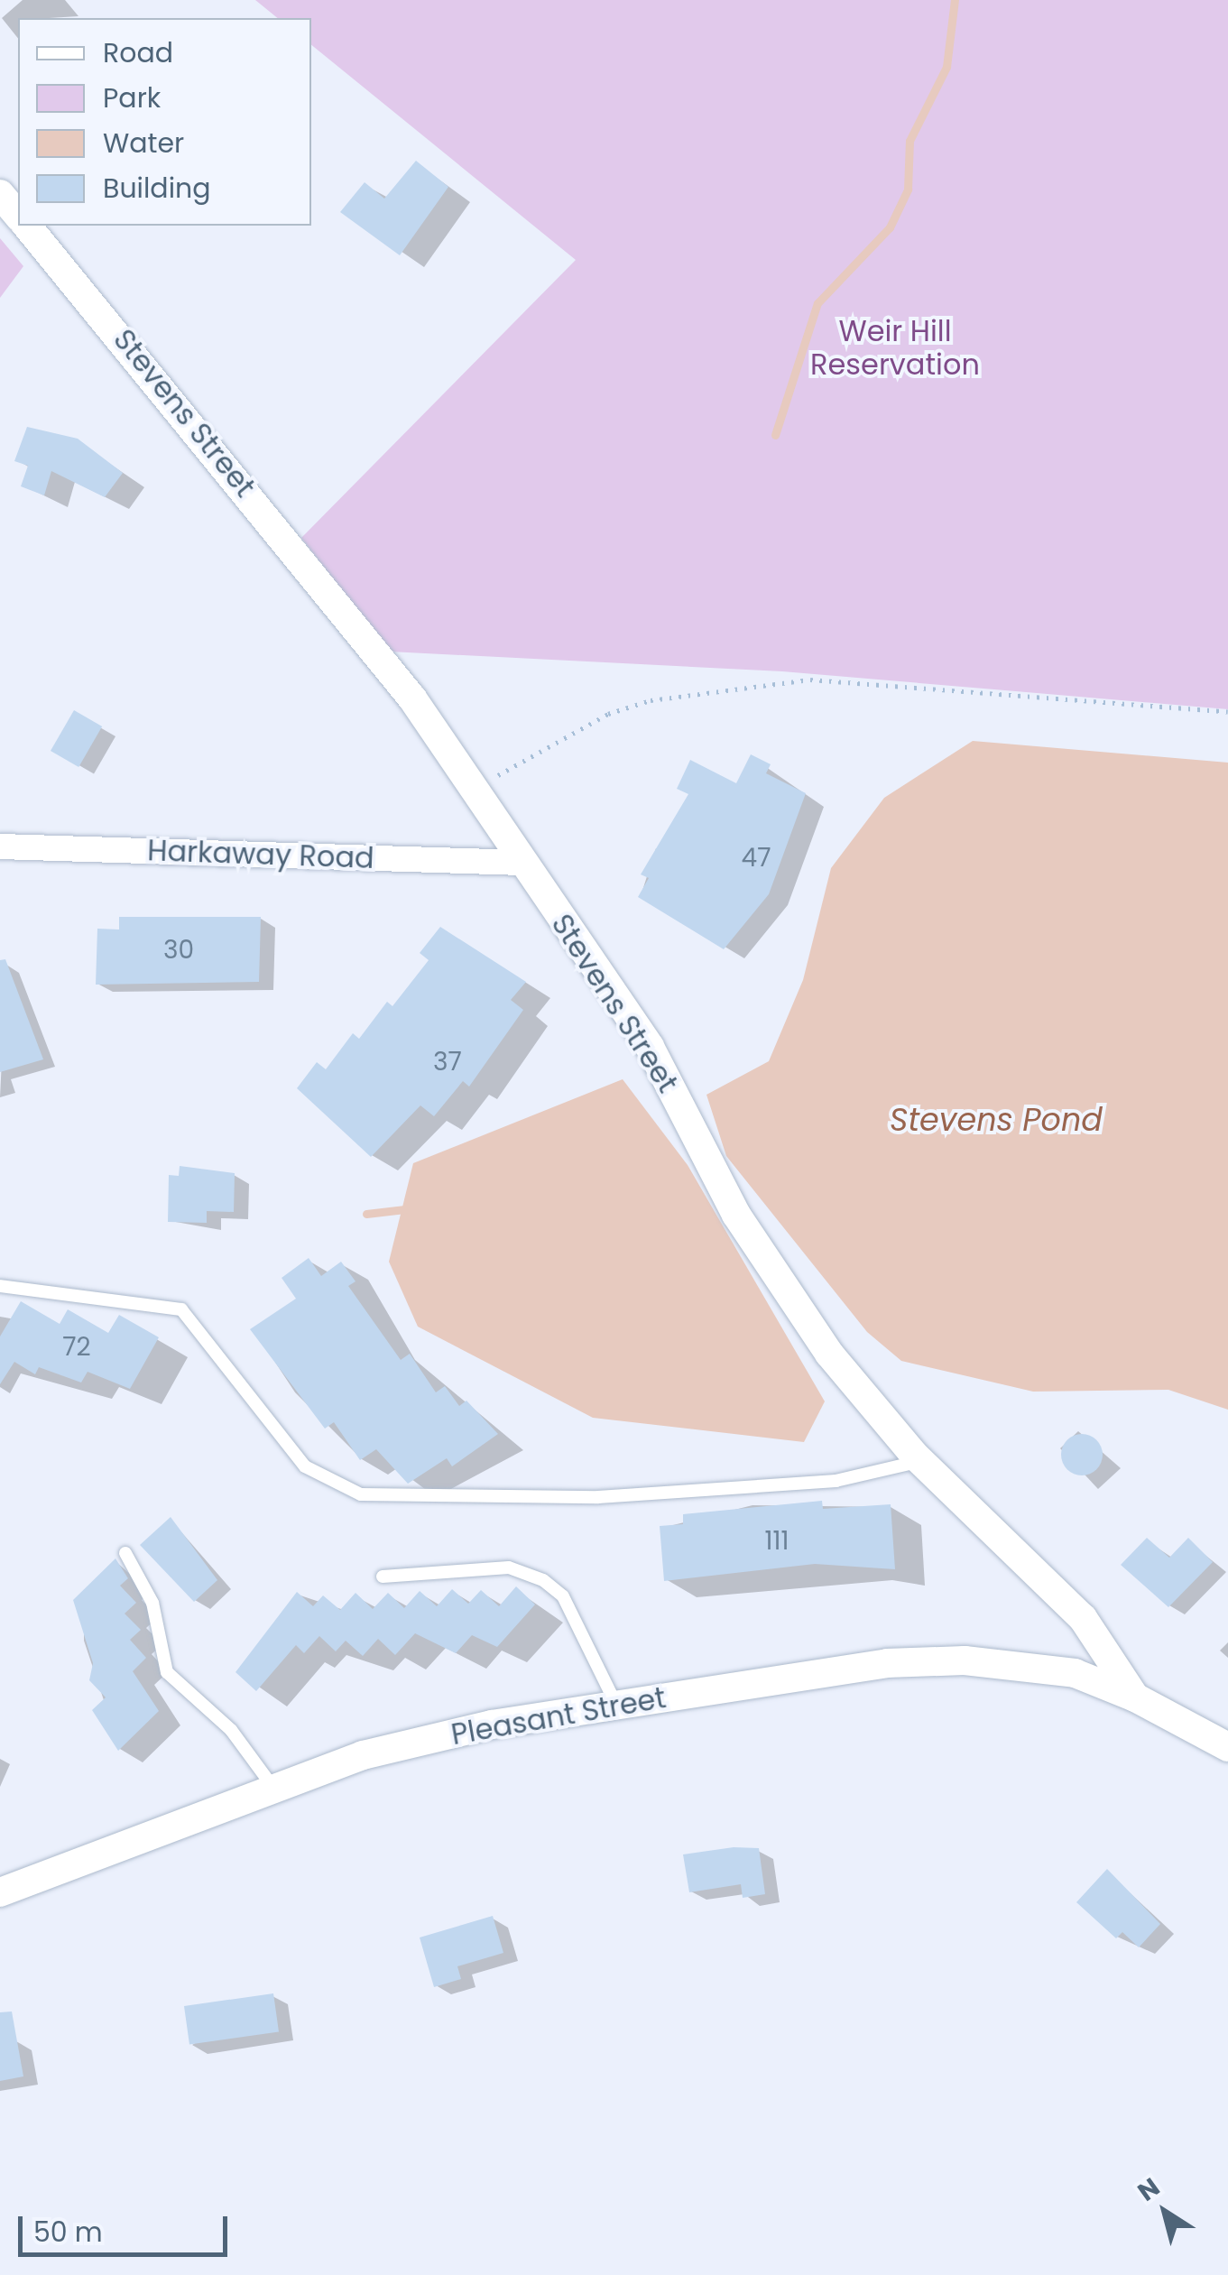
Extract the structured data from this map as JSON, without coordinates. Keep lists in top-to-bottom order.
{
  "streets": {
    "street": ["Stevens Street", "Harkaway Road", "Pleasant Street"]
  },
  "crossings": [
    ["Stevens Street", "Harkaway Road"],
    ["Stevens Street", "Pleasant Street"]
  ],
  "water": ["Stevens Pond"],
  "parks": ["Weir Hill Reservation"],
  "house_numbers": [
    "47",
    "30",
    "37",
    "72",
    "111"
  ],
  "legend": [
    "Road",
    "Park",
    "Water",
    "Building"
  ],
  "scale_bar": "50 m",
  "north": "top left"
}
